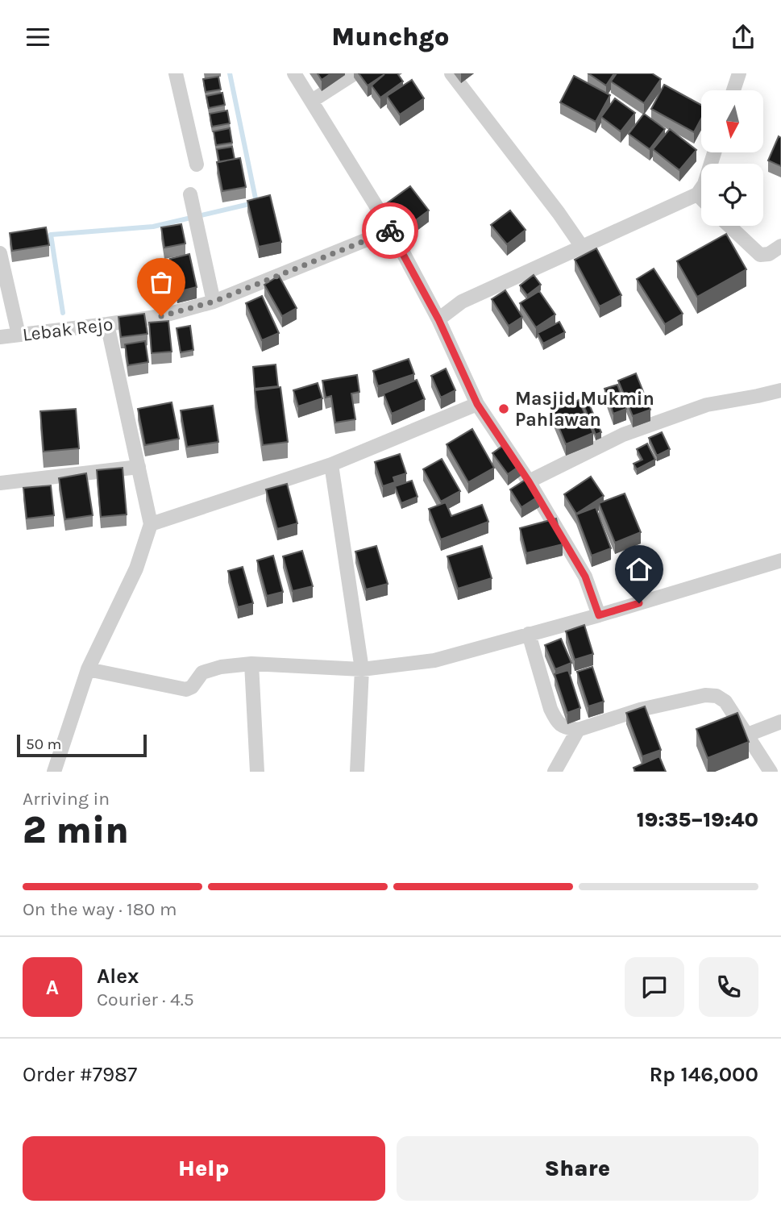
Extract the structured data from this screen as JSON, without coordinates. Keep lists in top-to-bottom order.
{
  "streets": {
    "street": ["Lebak Rejo"]
  },
  "places": ["Masjid Mukmin Pahlawan"],
  "scale_bar": "50 m",
  "north": "bottom",
  "page": {
    "header": "Munchgo",
    "scale": "50 m",
    "heading": ["2 min", "Arriving in", "19:35–19:40"],
    "panel": [
      "Alex",
      "Courier · 4.5",
      "Order #7987",
      "Rp 146,000"
    ],
    "bar": "On the way · 180 m",
    "round": "A",
    "buttons": ["Help", "Share"]
  }
}
